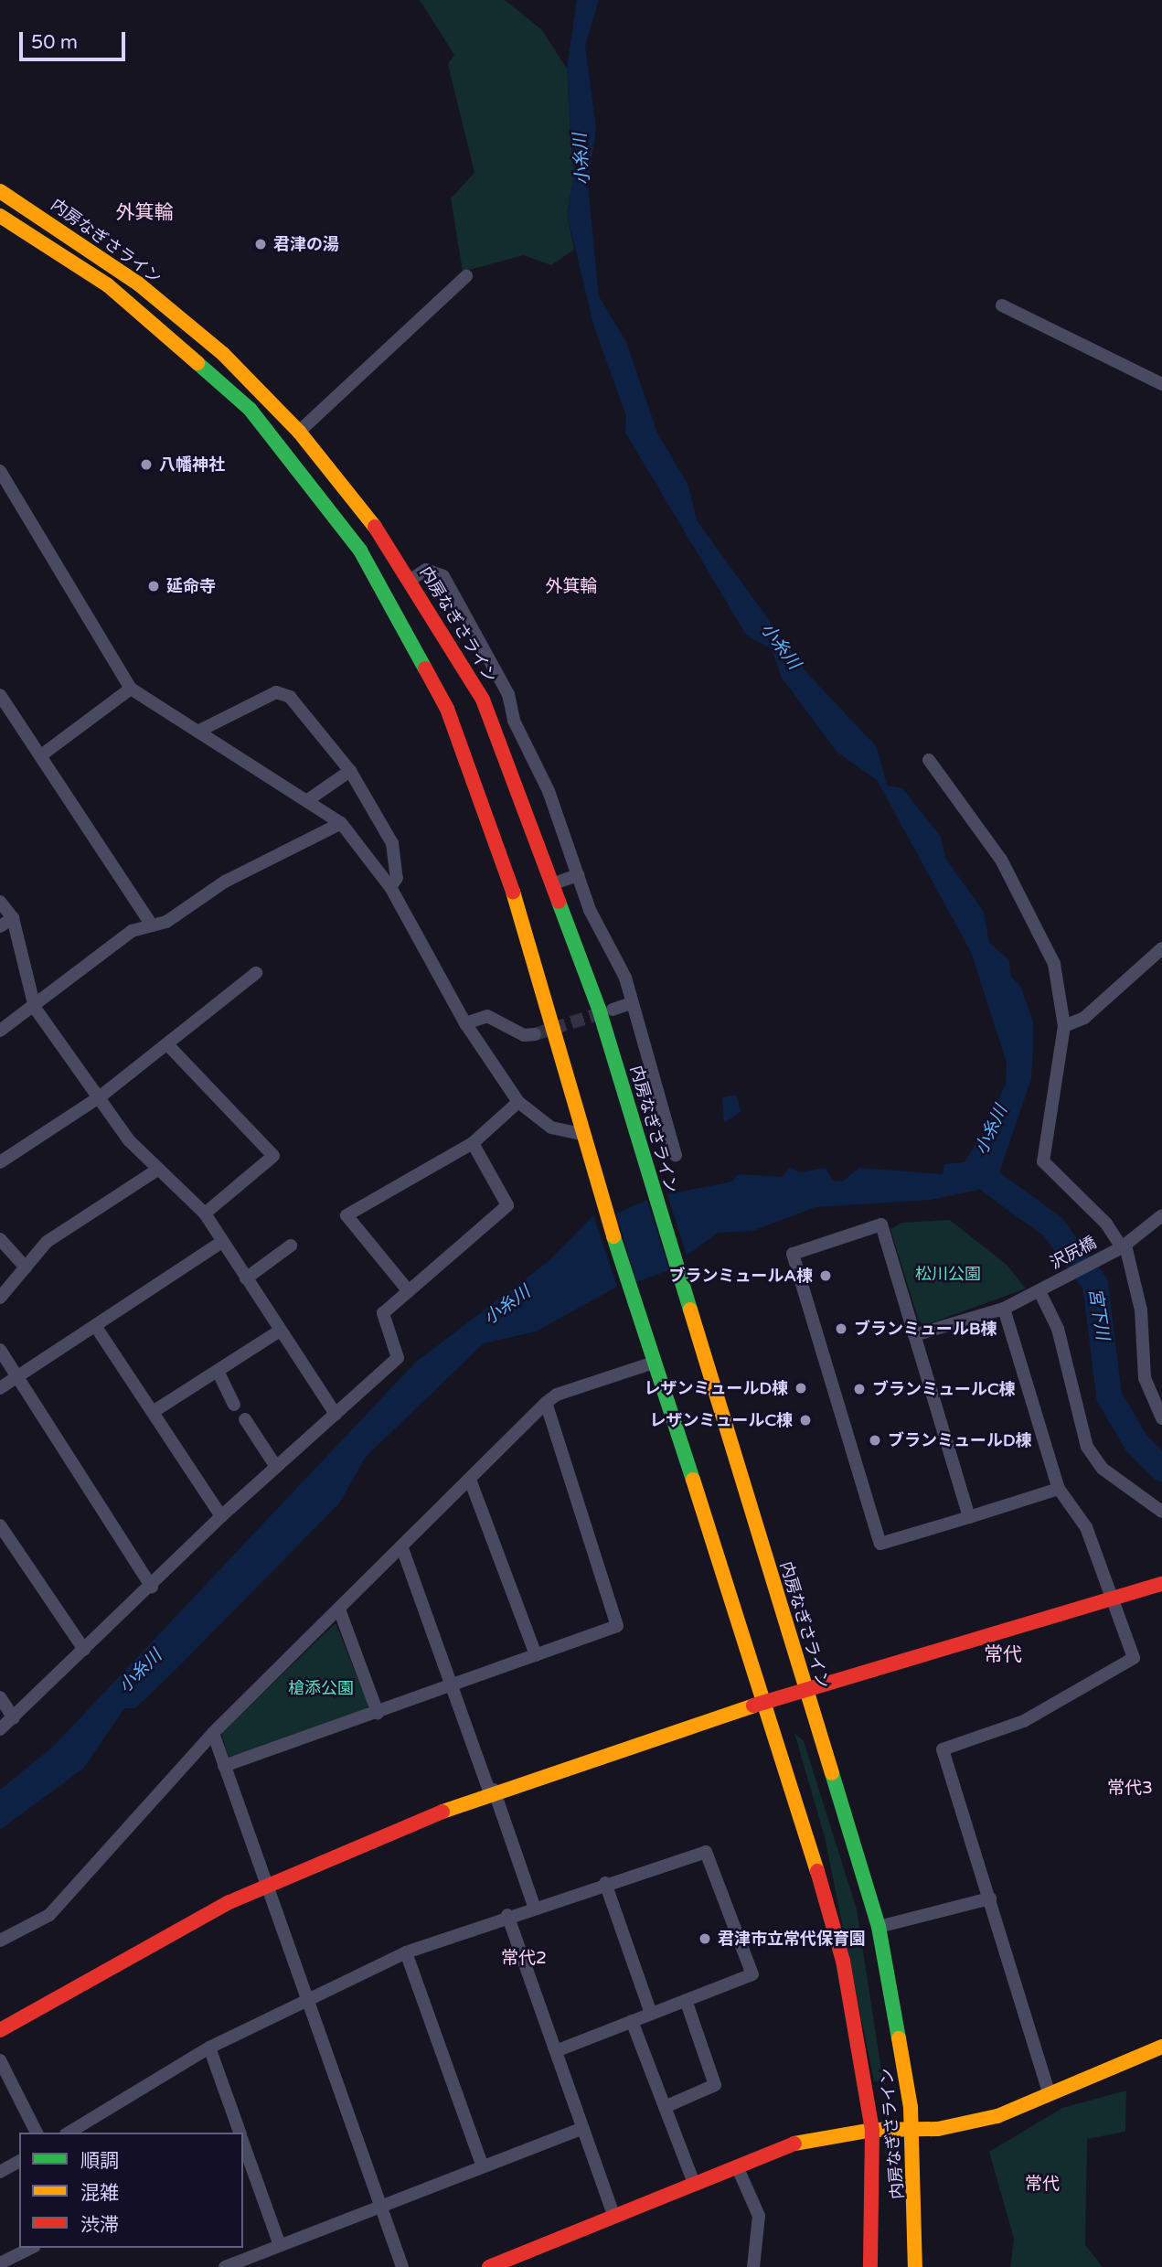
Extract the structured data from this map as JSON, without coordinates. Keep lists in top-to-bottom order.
{
  "streets": {
    "main road": ["内房なぎさライン"],
    "street": ["沢尻橋"]
  },
  "districts": [
    "外箕輪",
    "外箕輪",
    "常代",
    "常代3",
    "常代2",
    "常代"
  ],
  "water": ["小糸川", "宮下川"],
  "parks": ["松川公園", "槍添公園"],
  "places": [
    "君津の湯",
    "八幡神社",
    "延命寺",
    "ブランミュールA棟",
    "ブランミュールB棟",
    "レザンミュールD棟",
    "ブランミュールC棟",
    "レザンミュールC棟",
    "ブランミュールD棟",
    "君津市立常代保育園"
  ],
  "legend": ["順調", "混雑", "渋滞"],
  "scale_bar": "50 m"
}
